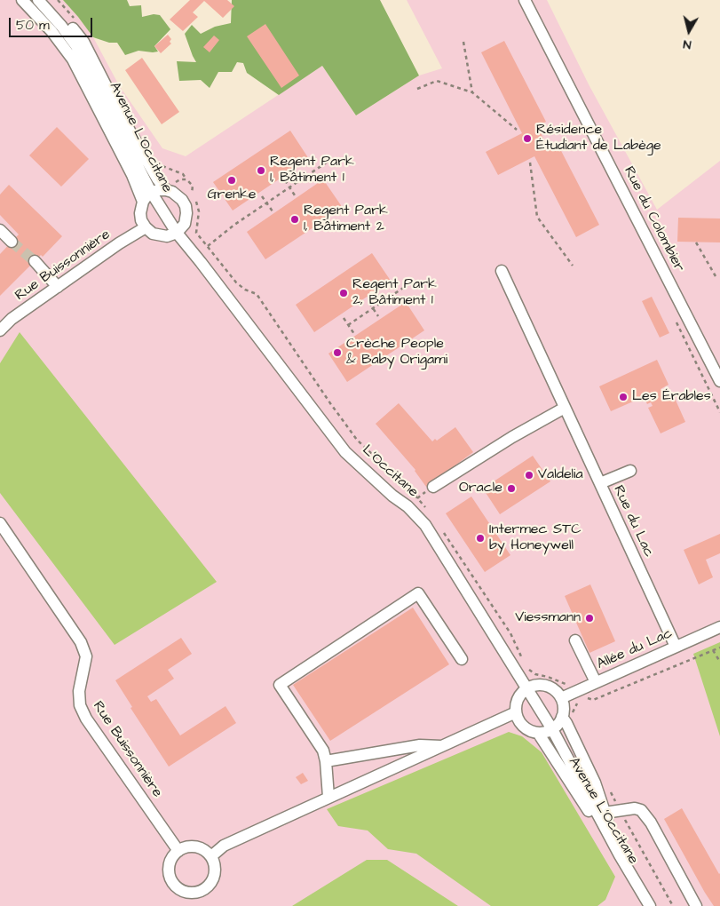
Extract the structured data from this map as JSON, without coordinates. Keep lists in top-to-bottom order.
{
  "streets": {
    "street": [
      "Avenue L'Occitane",
      "Rue du Colombier",
      "Rue Buissonnière",
      "L'Occitane",
      "Rue du Lac",
      "Allée du Lac"
    ]
  },
  "crossings": [
    ["Avenue L'Occitane", "Rue Buissonnière"],
    ["Avenue L'Occitane", "L'Occitane"],
    ["Rue du Lac", "Allée du Lac"]
  ],
  "places": [
    "Résidence Étudiant de Labège",
    "Regent Park 1, Bâtiment 1",
    "Grenke",
    "Regent Park 1, Bâtiment 2",
    "Regent Park 2, Bâtiment 1",
    "Crèche People & Baby Origami",
    "Les Érables",
    "Valdelia",
    "Oracle",
    "Intermec STC by Honeywell",
    "Viessmann"
  ],
  "scale_bar": "50 m",
  "north": "bottom"
}
